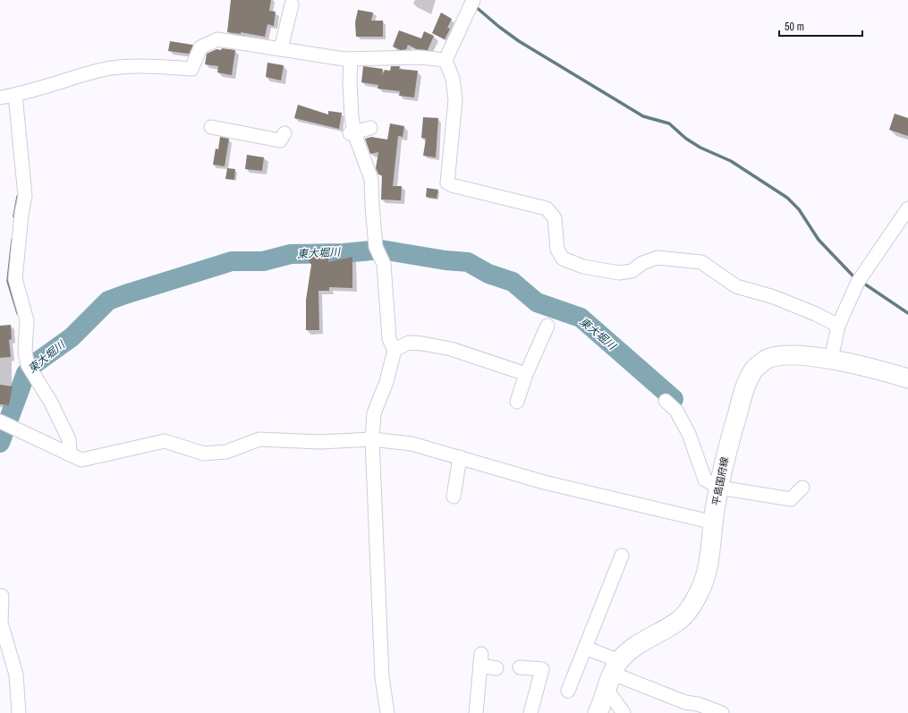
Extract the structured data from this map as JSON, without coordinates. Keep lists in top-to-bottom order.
{
  "streets": {
    "main road": ["平島国府線"]
  },
  "water": ["東大堀川"],
  "scale_bar": "50 m"
}
